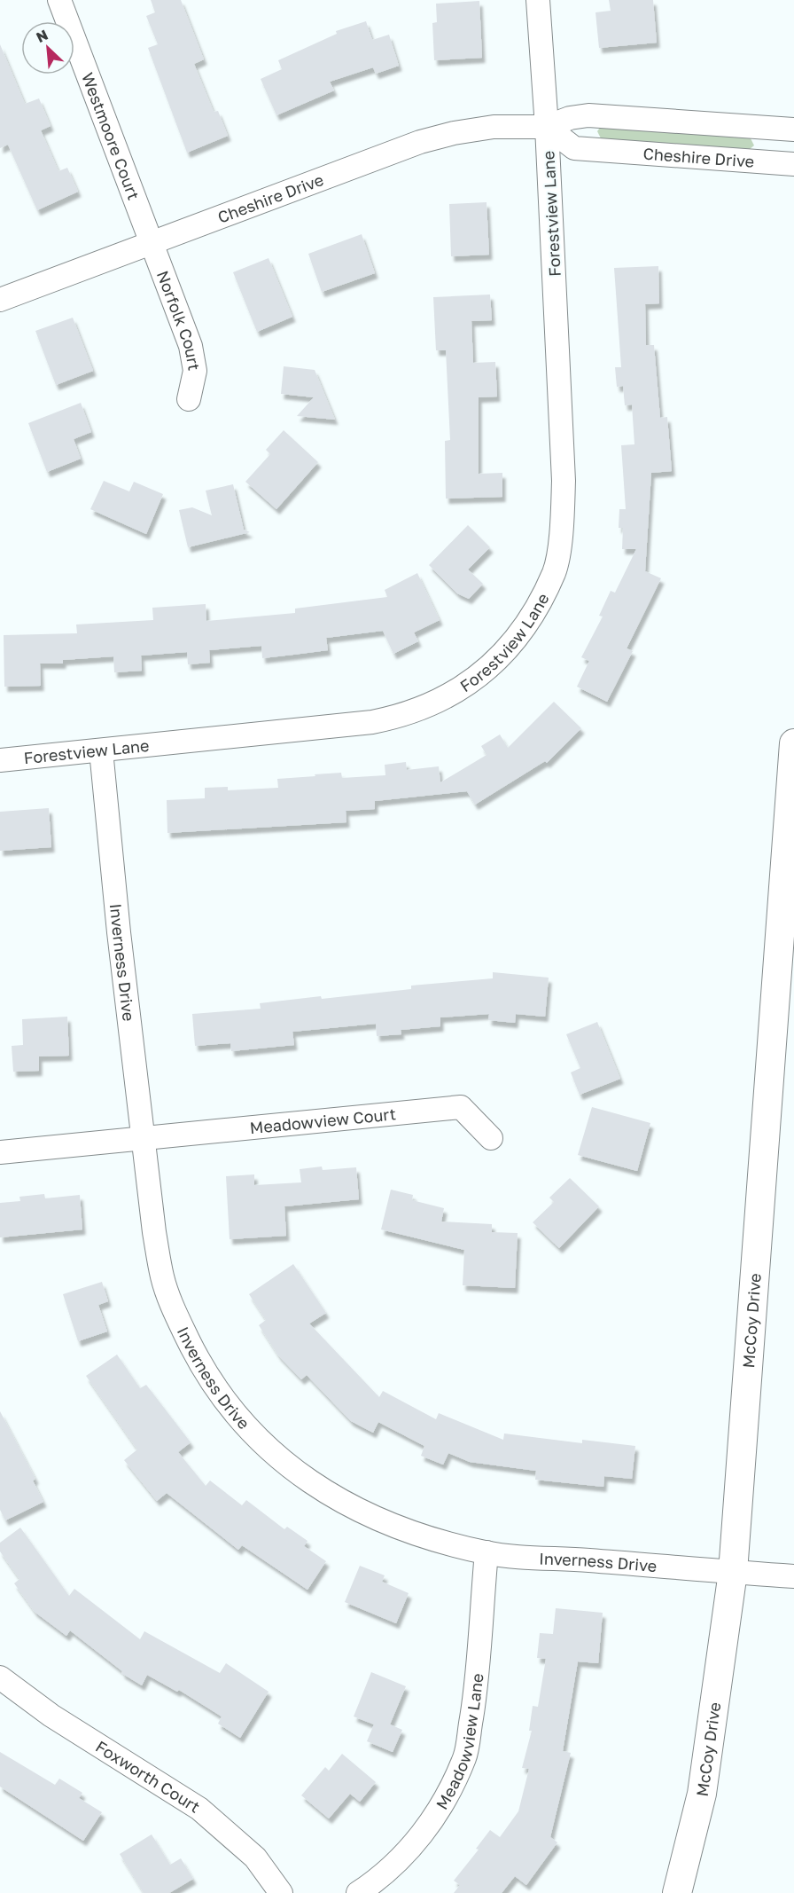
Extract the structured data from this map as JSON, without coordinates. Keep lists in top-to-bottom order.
{
  "streets": {
    "street": [
      "Westmoore Court",
      "Cheshire Drive",
      "Forestview Lane",
      "Norfolk Court",
      "Inverness Drive",
      "Meadowview Court",
      "McCoy Drive",
      "Meadowview Lane",
      "Foxworth Court"
    ]
  },
  "crossings": [
    ["Westmoore Court", "Cheshire Drive"],
    ["Westmoore Court", "Norfolk Court"],
    ["Cheshire Drive", "Forestview Lane"],
    ["Cheshire Drive", "Norfolk Court"],
    ["Forestview Lane", "Inverness Drive"],
    ["Inverness Drive", "Meadowview Court"],
    ["Inverness Drive", "McCoy Drive"],
    ["Inverness Drive", "Meadowview Lane"]
  ],
  "north": "top left"
}
